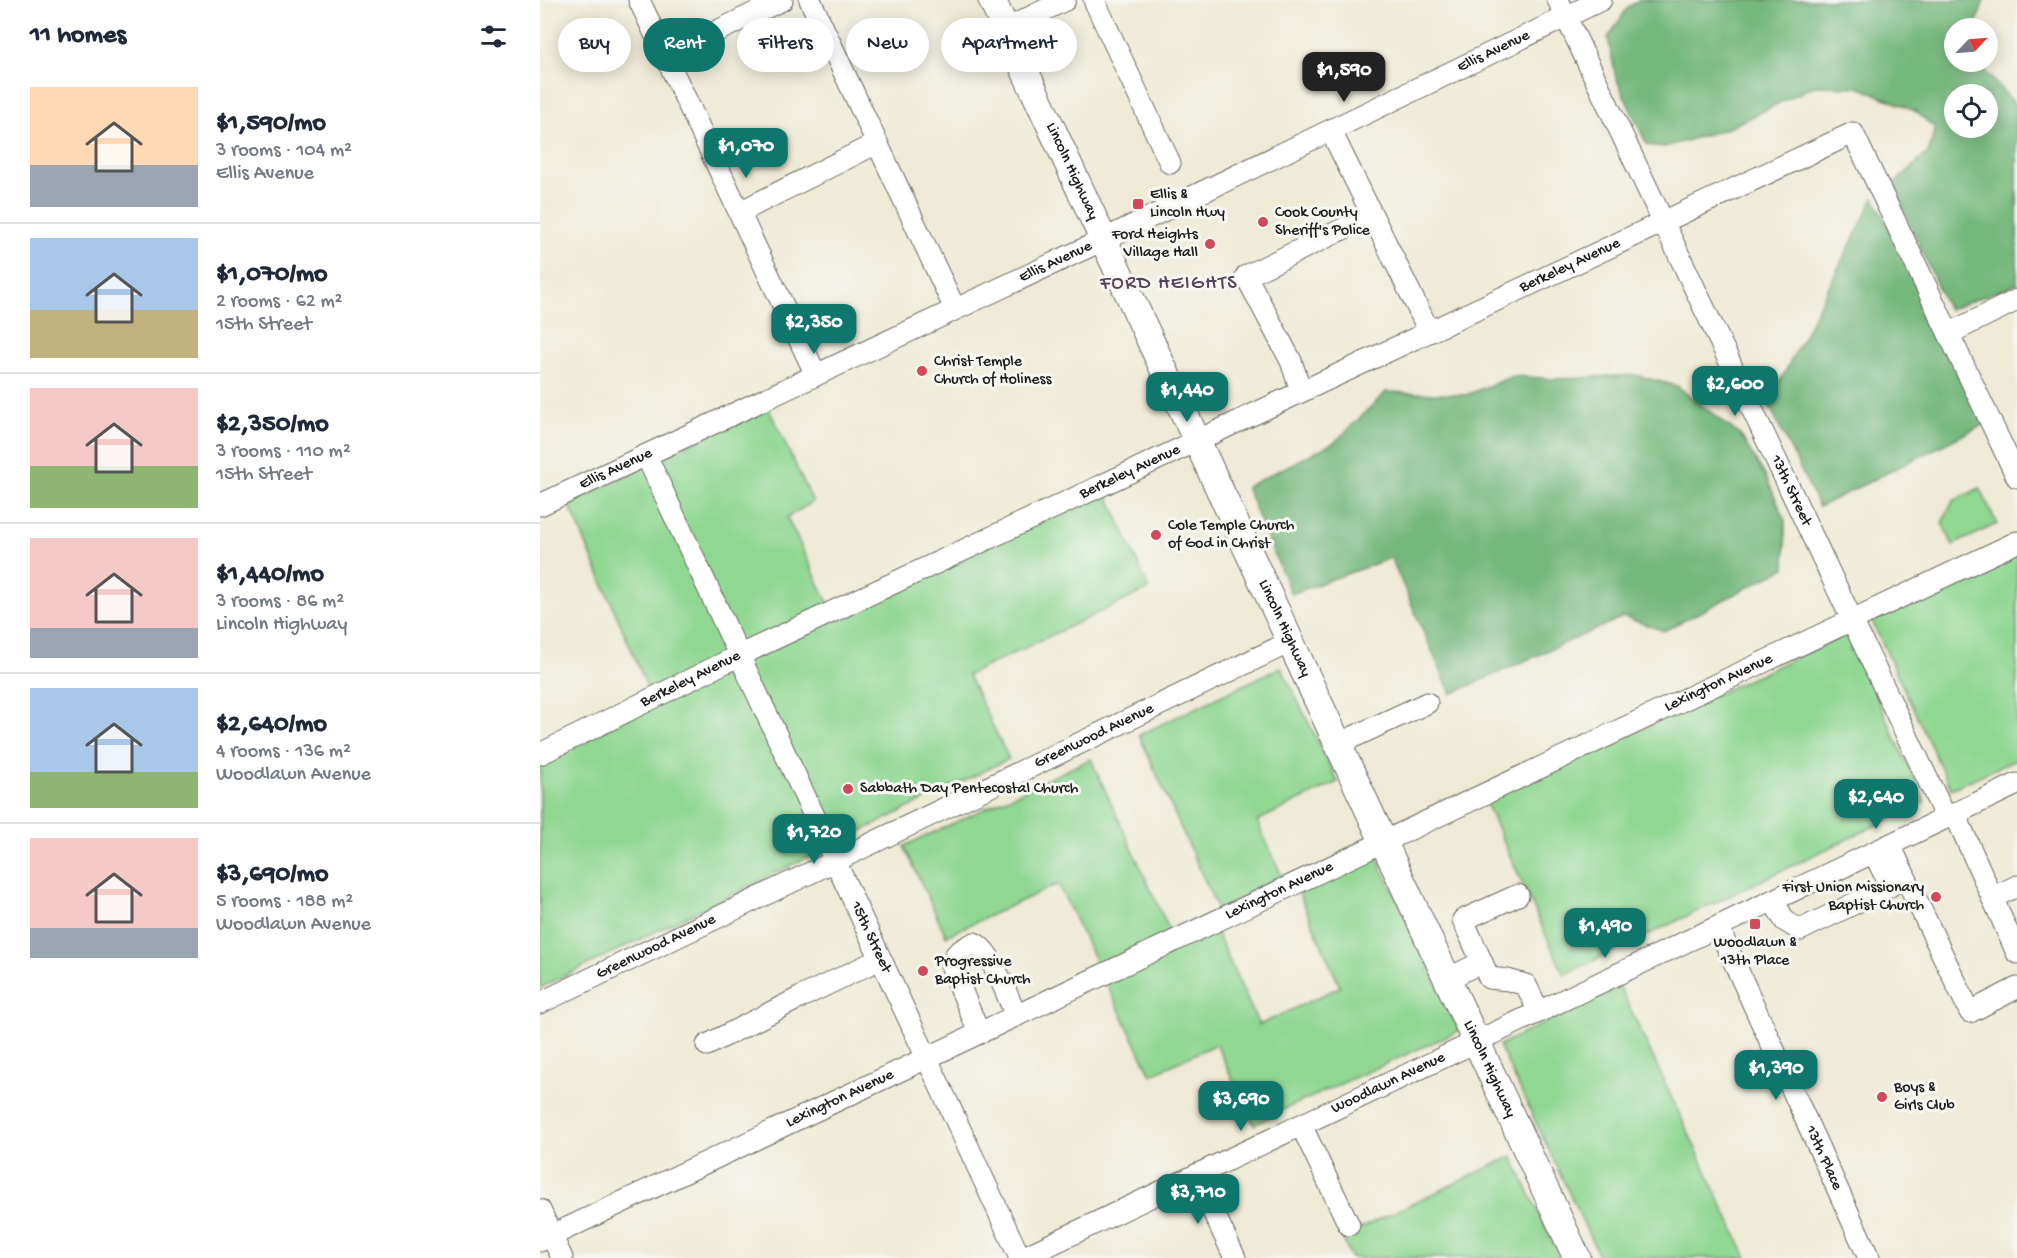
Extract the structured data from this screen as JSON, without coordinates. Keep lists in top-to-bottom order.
{
  "streets": {
    "main road": ["Lincoln Highway"],
    "street": [
      "Ellis Avenue",
      "Berkeley Avenue",
      "13th Street",
      "Lexington Avenue",
      "Greenwood Avenue",
      "15th Street",
      "Woodlawn Avenue",
      "13th Place"
    ]
  },
  "crossings": [
    ["Ellis Avenue", "Lincoln Highway"],
    ["Ellis Avenue", "13th Street"],
    ["Ellis Avenue", "15th Street"],
    ["Lincoln Highway", "Berkeley Avenue"],
    ["Lincoln Highway", "Lexington Avenue"],
    ["Lincoln Highway", "Greenwood Avenue"],
    ["Lincoln Highway", "Woodlawn Avenue"],
    ["Berkeley Avenue", "13th Street"],
    ["Berkeley Avenue", "15th Street"],
    ["13th Street", "Lexington Avenue"],
    ["13th Street", "Woodlawn Avenue"],
    ["Lexington Avenue", "15th Street"],
    ["Greenwood Avenue", "15th Street"],
    ["15th Street", "Woodlawn Avenue"],
    ["Woodlawn Avenue", "13th Place"]
  ],
  "districts": ["FORD HEIGHTS"],
  "places": {
    "transit": ["Ellis & Lincoln Hwy", "Woodlawn & 13th Place"],
    "other": [
      "Cook County Sheriff's Police",
      "Ford Heights Village Hall",
      "Christ Temple Church of Holiness",
      "Cole Temple Church of God in Christ",
      "Sabbath Day Pentecostal Church",
      "First Union Missionary Baptist Church",
      "Progressive Baptist Church",
      "Boys & Girls Club"
    ]
  },
  "north": "top right",
  "page": {
    "heading": "11 homes",
    "chip": [
      "Buy",
      "Rent",
      "Filters",
      "New",
      "Apartment"
    ],
    "price": [
      "$1,590",
      "$1,070",
      "$2,350",
      "$2,600",
      "$1,440",
      "$2,640",
      "$1,720",
      "$1,490",
      "$1,390",
      "$3,690",
      "$3,710"
    ],
    "list": [
      {
        "name": "$1,590/mo",
        "note": "3 rooms · 104 m² · Ellis Avenue"
      },
      {
        "name": "$1,070/mo",
        "note": "2 rooms · 62 m² · 15th Street"
      },
      {
        "name": "$2,350/mo",
        "note": "3 rooms · 110 m² · 15th Street"
      },
      {
        "name": "$1,440/mo",
        "note": "3 rooms · 86 m² · Lincoln Highway"
      },
      {
        "name": "$2,640/mo",
        "note": "4 rooms · 136 m² · Woodlawn Avenue"
      },
      {
        "name": "$3,690/mo",
        "note": "5 rooms · 188 m² · Woodlawn Avenue"
      }
    ]
  }
}
